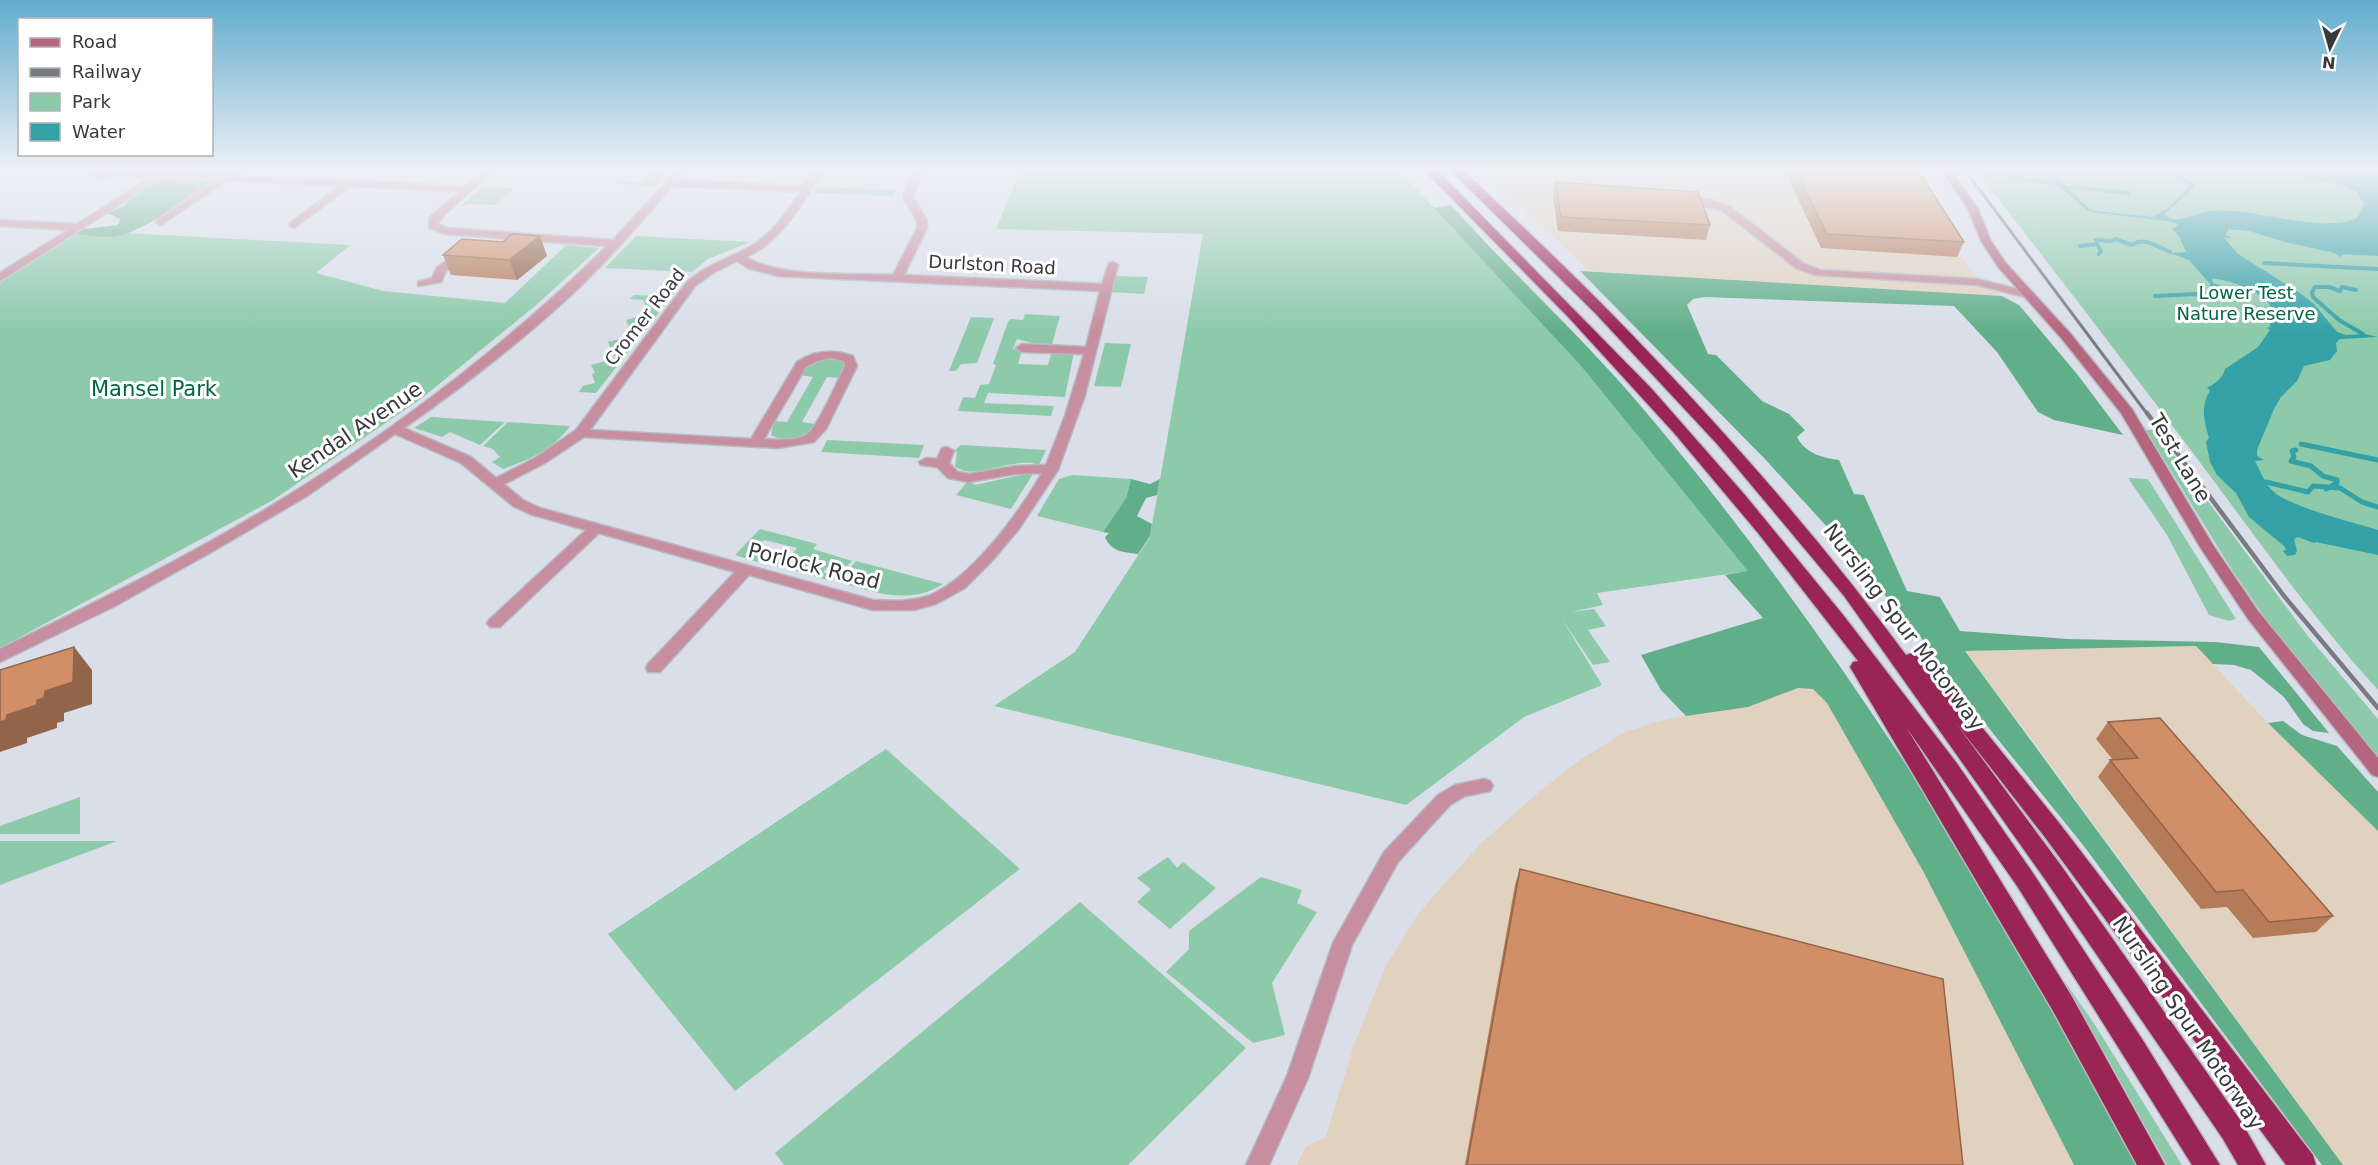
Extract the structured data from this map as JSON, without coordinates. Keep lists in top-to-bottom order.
{
  "streets": {
    "highway": ["Nursling Spur Motorway"],
    "street": [
      "Durlston Road",
      "Cromer Road",
      "Kendal Avenue",
      "Test Lane",
      "Porlock Road"
    ]
  },
  "crossings": [
    ["Durlston Road", "Cromer Road"],
    ["Durlston Road", "Porlock Road"],
    ["Cromer Road", "Porlock Road"],
    ["Kendal Avenue", "Porlock Road"]
  ],
  "parks": ["Lower Test Nature Reserve", "Mansel Park"],
  "legend": [
    "Road",
    "Railway",
    "Park",
    "Water"
  ],
  "north": "bottom"
}
